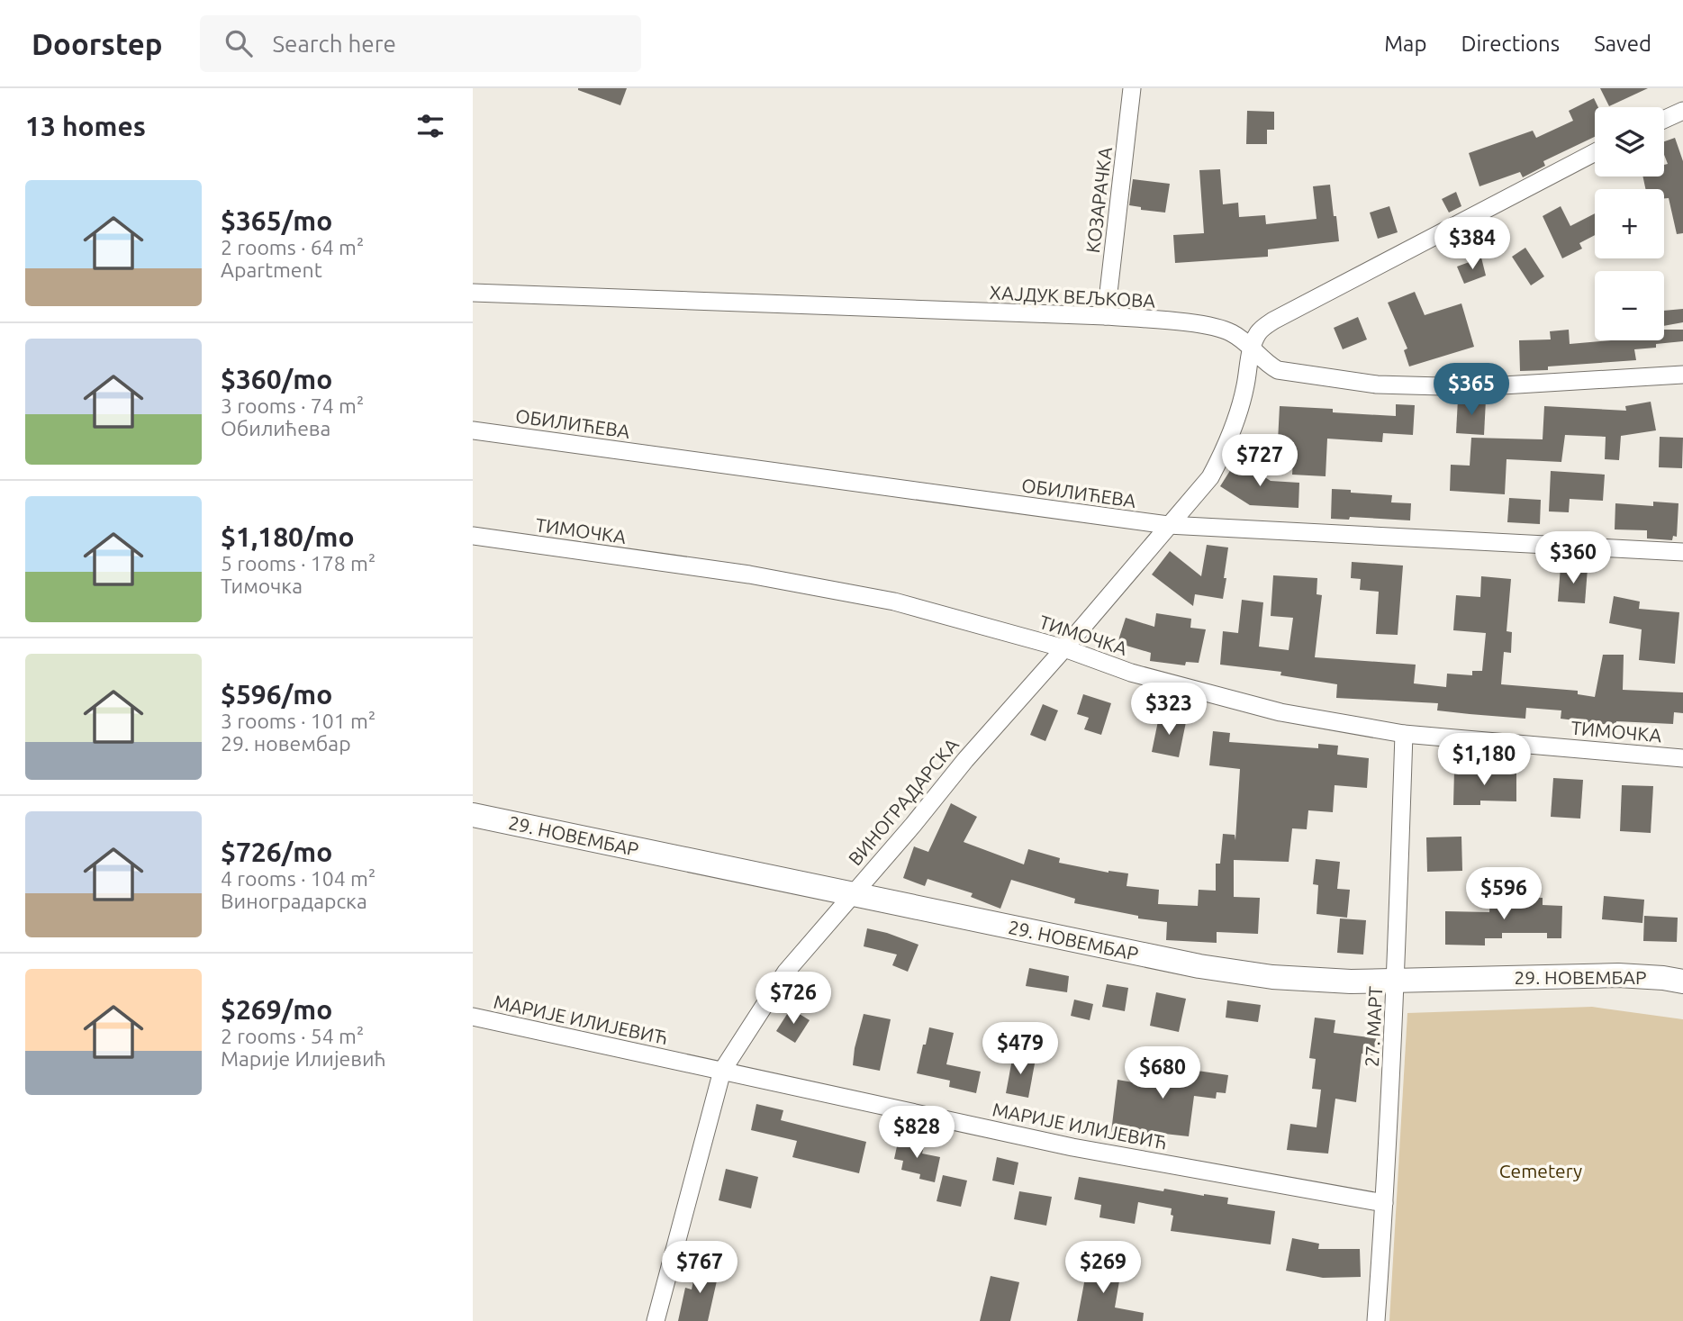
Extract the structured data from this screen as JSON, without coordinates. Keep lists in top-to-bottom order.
{
  "streets": {
    "main road": ["29. НОВЕМБАР"],
    "street": [
      "КОЗАРАЧКА",
      "ХАЈДУК ВЕЉКОВА",
      "ОБИЛИЋЕВА",
      "ТИМОЧКА",
      "ВИНОГРАДАРСКА",
      "МАРИЈЕ ИЛИЈЕВИЋ",
      "27. МАРТ"
    ]
  },
  "crossings": [
    ["КОЗАРАЧКА", "ХАЈДУК ВЕЉКОВА"],
    ["ХАЈДУК ВЕЉКОВА", "ВИНОГРАДАРСКА"],
    ["ОБИЛИЋЕВА", "ВИНОГРАДАРСКА"],
    ["ТИМОЧКА", "ВИНОГРАДАРСКА"],
    ["ТИМОЧКА", "27. МАРТ"],
    ["ВИНОГРАДАРСКА", "29. НОВЕМБАР"],
    ["ВИНОГРАДАРСКА", "МАРИЈЕ ИЛИЈЕВИЋ"],
    ["29. НОВЕМБАР", "27. МАРТ"],
    ["МАРИЈЕ ИЛИЈЕВИЋ", "27. МАРТ"]
  ],
  "parks": ["Cemetery"],
  "page": {
    "header": "Doorstep",
    "search": "Search here",
    "nav": ["Map", "Directions", "Saved"],
    "heading": "13 homes",
    "map_buttons": ["+", "−"],
    "list": [
      {
        "name": "$365/mo",
        "note": "2 rooms · 64 m² · Apartment"
      },
      {
        "name": "$360/mo",
        "note": "3 rooms · 74 m² · Обилићева"
      },
      {
        "name": "$1,180/mo",
        "note": "5 rooms · 178 m² · Тимочка"
      },
      {
        "name": "$596/mo",
        "note": "3 rooms · 101 m² · 29. новембар"
      },
      {
        "name": "$726/mo",
        "note": "4 rooms · 104 m² · Виноградарска"
      },
      {
        "name": "$269/mo",
        "note": "2 rooms · 54 m² · Марије Илијевић"
      }
    ],
    "price": [
      "$384",
      "$365",
      "$727",
      "$360",
      "$323",
      "$1,180",
      "$596",
      "$726",
      "$479",
      "$680",
      "$828",
      "$767",
      "$269"
    ]
  }
}
